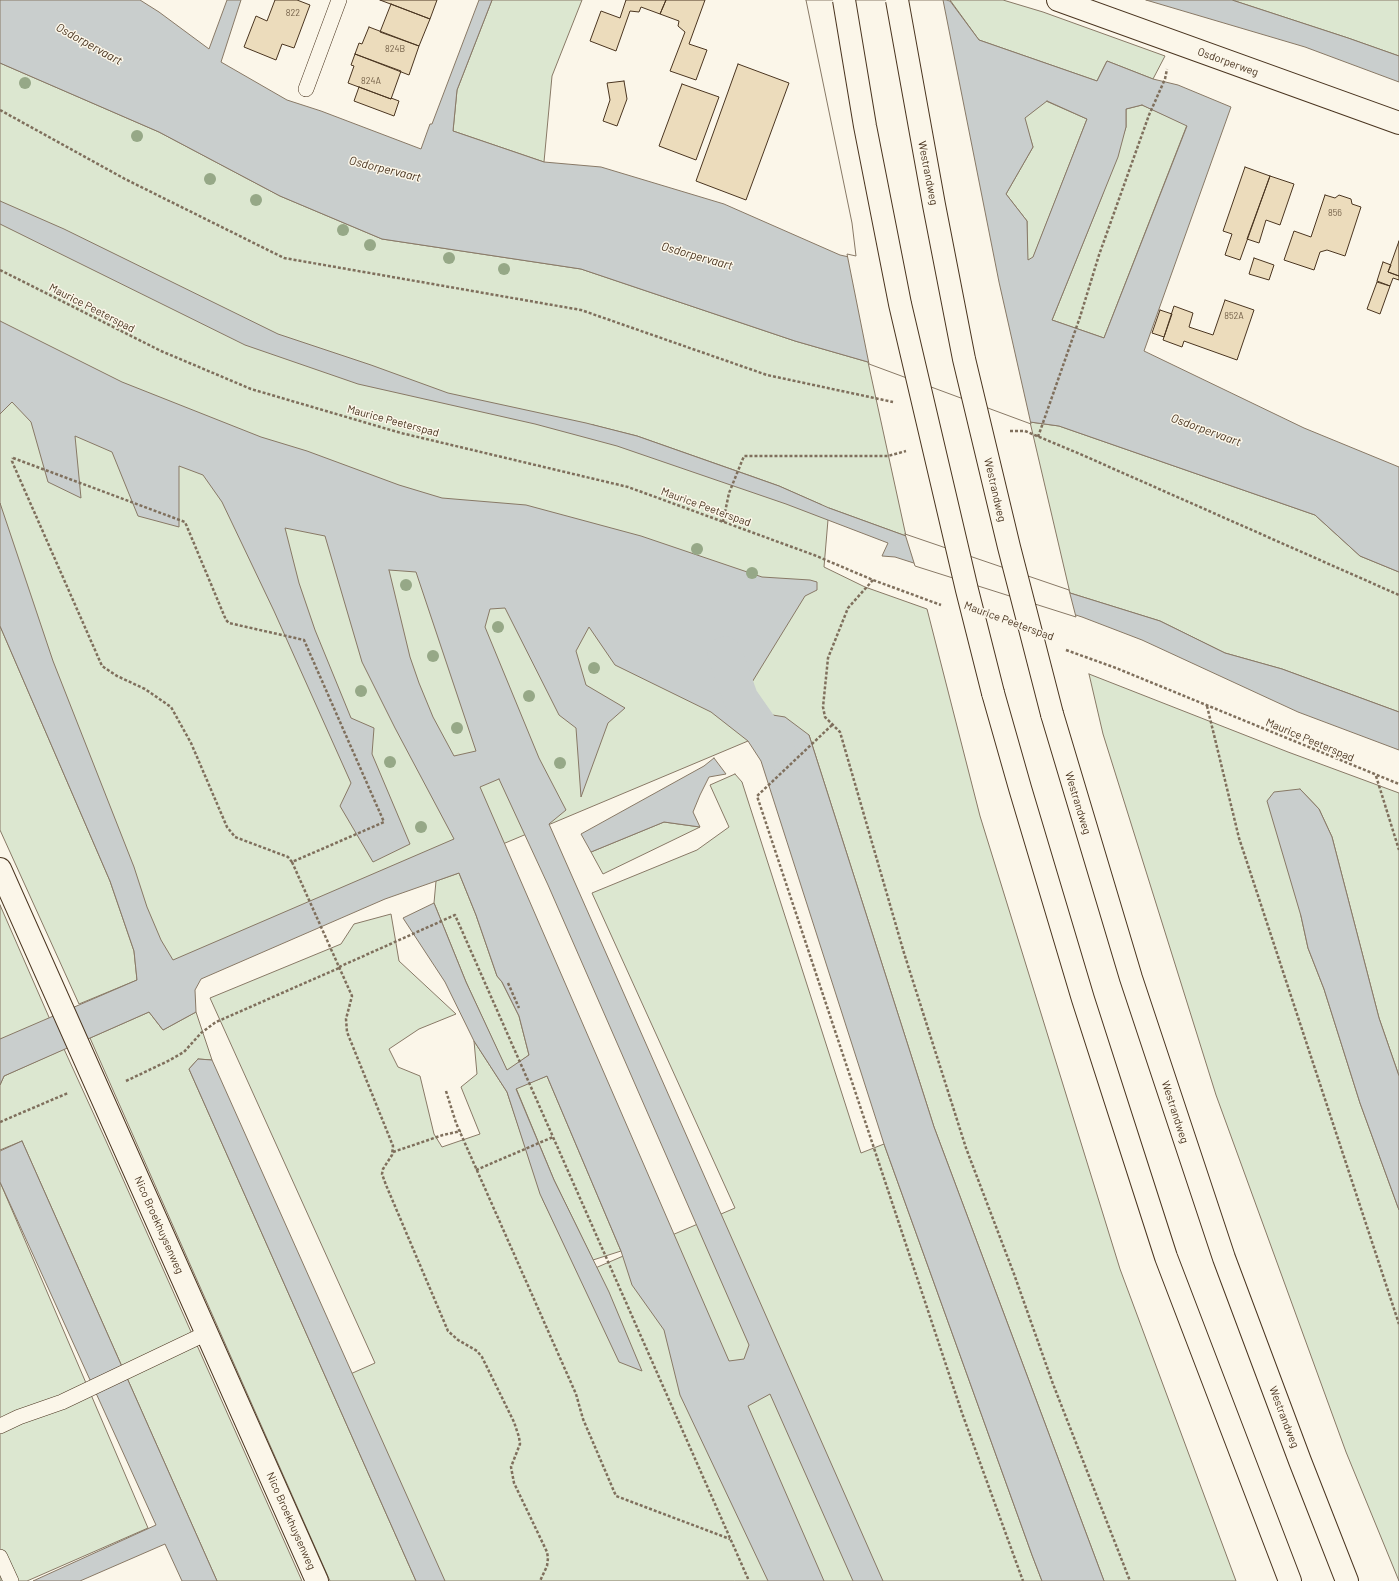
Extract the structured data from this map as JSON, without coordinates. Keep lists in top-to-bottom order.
{
  "streets": {
    "main road": ["Osdorperweg", "Westrandweg", "Nico Broekhuysenweg"],
    "path": ["Maurice Peeterspad"]
  },
  "water": ["Osdorpervaart"],
  "house_numbers": [
    "822",
    "824B",
    "824A",
    "856",
    "852A"
  ]
}
